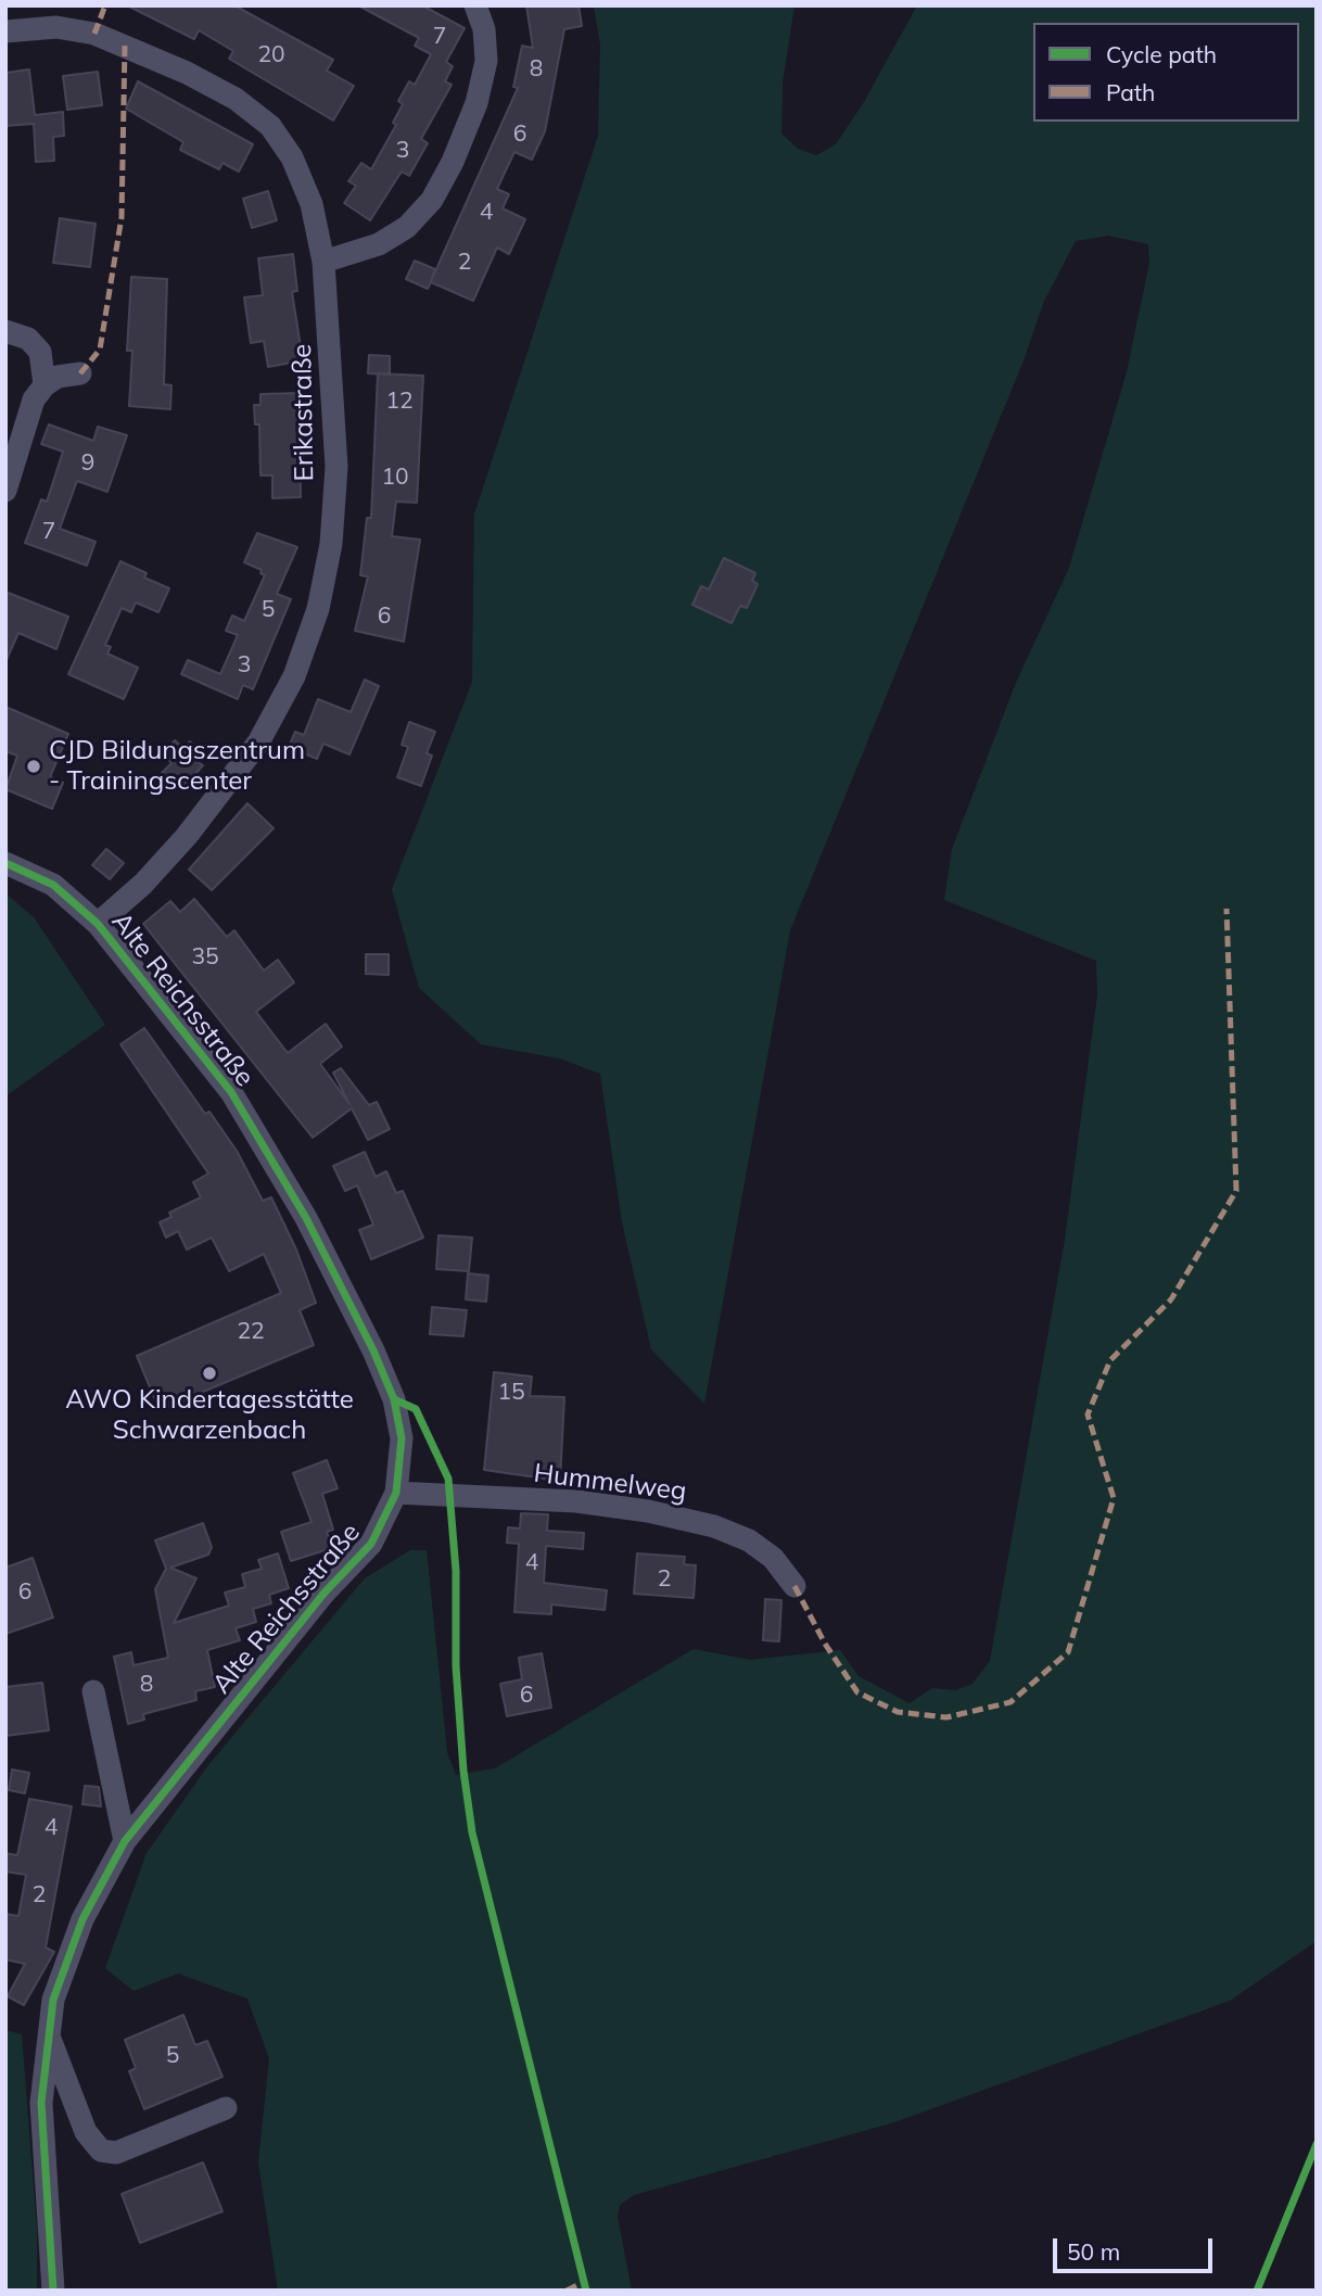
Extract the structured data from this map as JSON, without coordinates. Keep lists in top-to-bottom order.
{
  "streets": {
    "street": ["Erikastraße", "Alte Reichsstraße", "Hummelweg"]
  },
  "crossings": [
    ["Erikastraße", "Alte Reichsstraße"],
    ["Alte Reichsstraße", "Hummelweg"]
  ],
  "places": ["CJD Bildungszentrum - Trainingscenter", "AWO Kindertagesstätte Schwarzenbach"],
  "house_numbers": [
    "7",
    "20",
    "8",
    "6",
    "3",
    "4",
    "2",
    "12",
    "9",
    "10",
    "7",
    "5",
    "6",
    "3",
    "35",
    "22",
    "15",
    "4",
    "2",
    "6",
    "8",
    "6",
    "4",
    "2",
    "5"
  ],
  "legend": ["Cycle path", "Path"],
  "scale_bar": "50 m"
}
